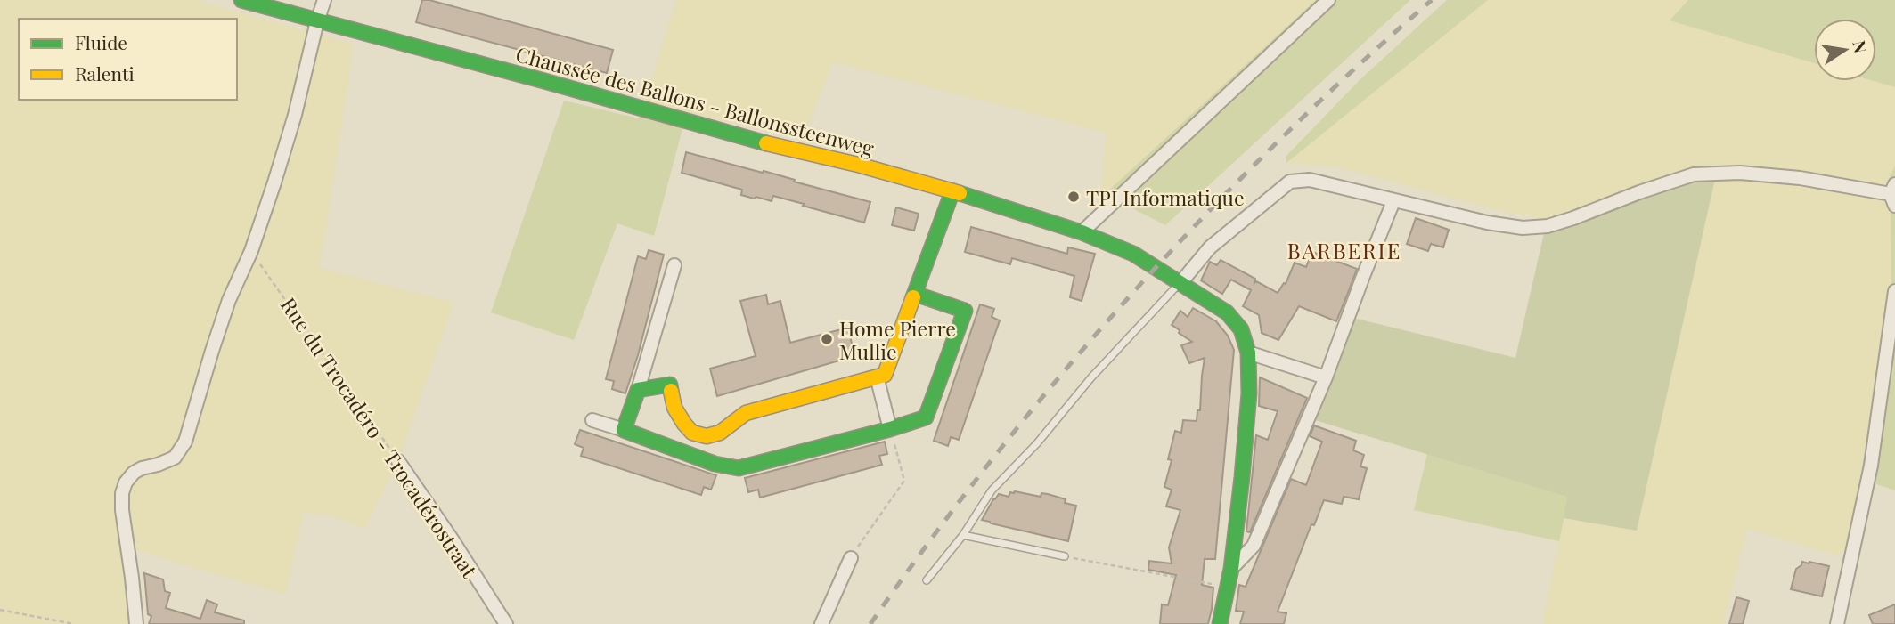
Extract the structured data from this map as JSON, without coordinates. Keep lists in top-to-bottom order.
{
  "streets": {
    "street": ["Chaussée des Ballons - Ballonssteenweg", "Rue du Trocadéro - Trocadérostraat"]
  },
  "districts": ["BARBERIE"],
  "places": ["TPI Informatique", "Home Pierre Mullie"],
  "legend": ["Fluide", "Ralenti"],
  "north": "right"
}
